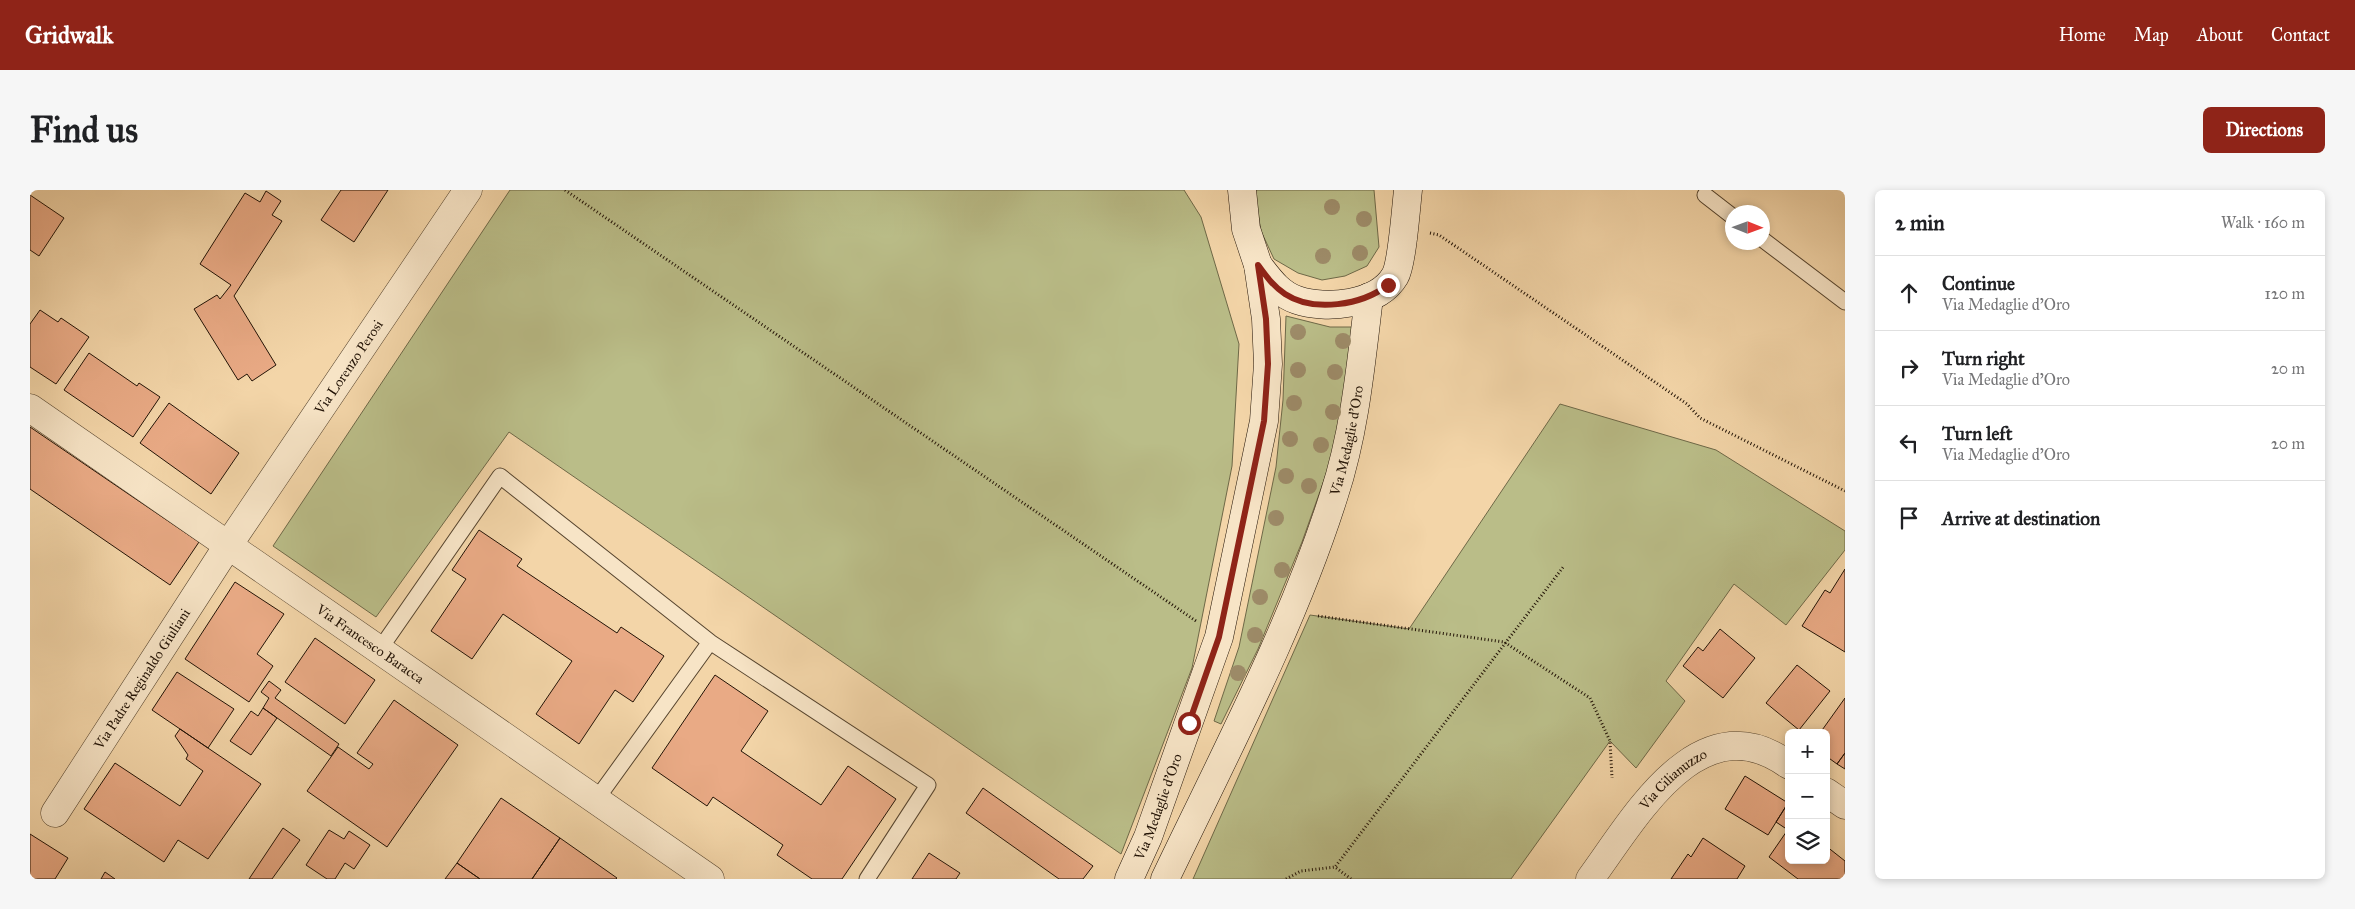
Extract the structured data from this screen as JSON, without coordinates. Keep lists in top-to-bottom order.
{
  "streets": {
    "street": [
      "Via Lorenzo Perosi",
      "Via Medaglie d'Oro",
      "Via Francesco Baracca",
      "Via Padre Reginaldo Giuliani",
      "Via Cilianuzzo"
    ]
  },
  "crossings": [
    ["Via Lorenzo Perosi", "Via Francesco Baracca"],
    ["Via Lorenzo Perosi", "Via Padre Reginaldo Giuliani"],
    ["Via Francesco Baracca", "Via Padre Reginaldo Giuliani"]
  ],
  "north": "right",
  "page": {
    "header": "Gridwalk",
    "nav": [
      "Home",
      "Map",
      "About",
      "Contact"
    ],
    "buttons": "Directions",
    "title": "Find us",
    "heading": ["2 min", "Walk · 160 m"],
    "list": [
      ["Continue", "Via Medaglie d'Oro", "120 m"],
      ["Turn right", "Via Medaglie d'Oro", "20 m"],
      ["Turn left", "Via Medaglie d'Oro", "20 m"],
      "Arrive at destination"
    ],
    "map_buttons": ["+", "−"]
  }
}
